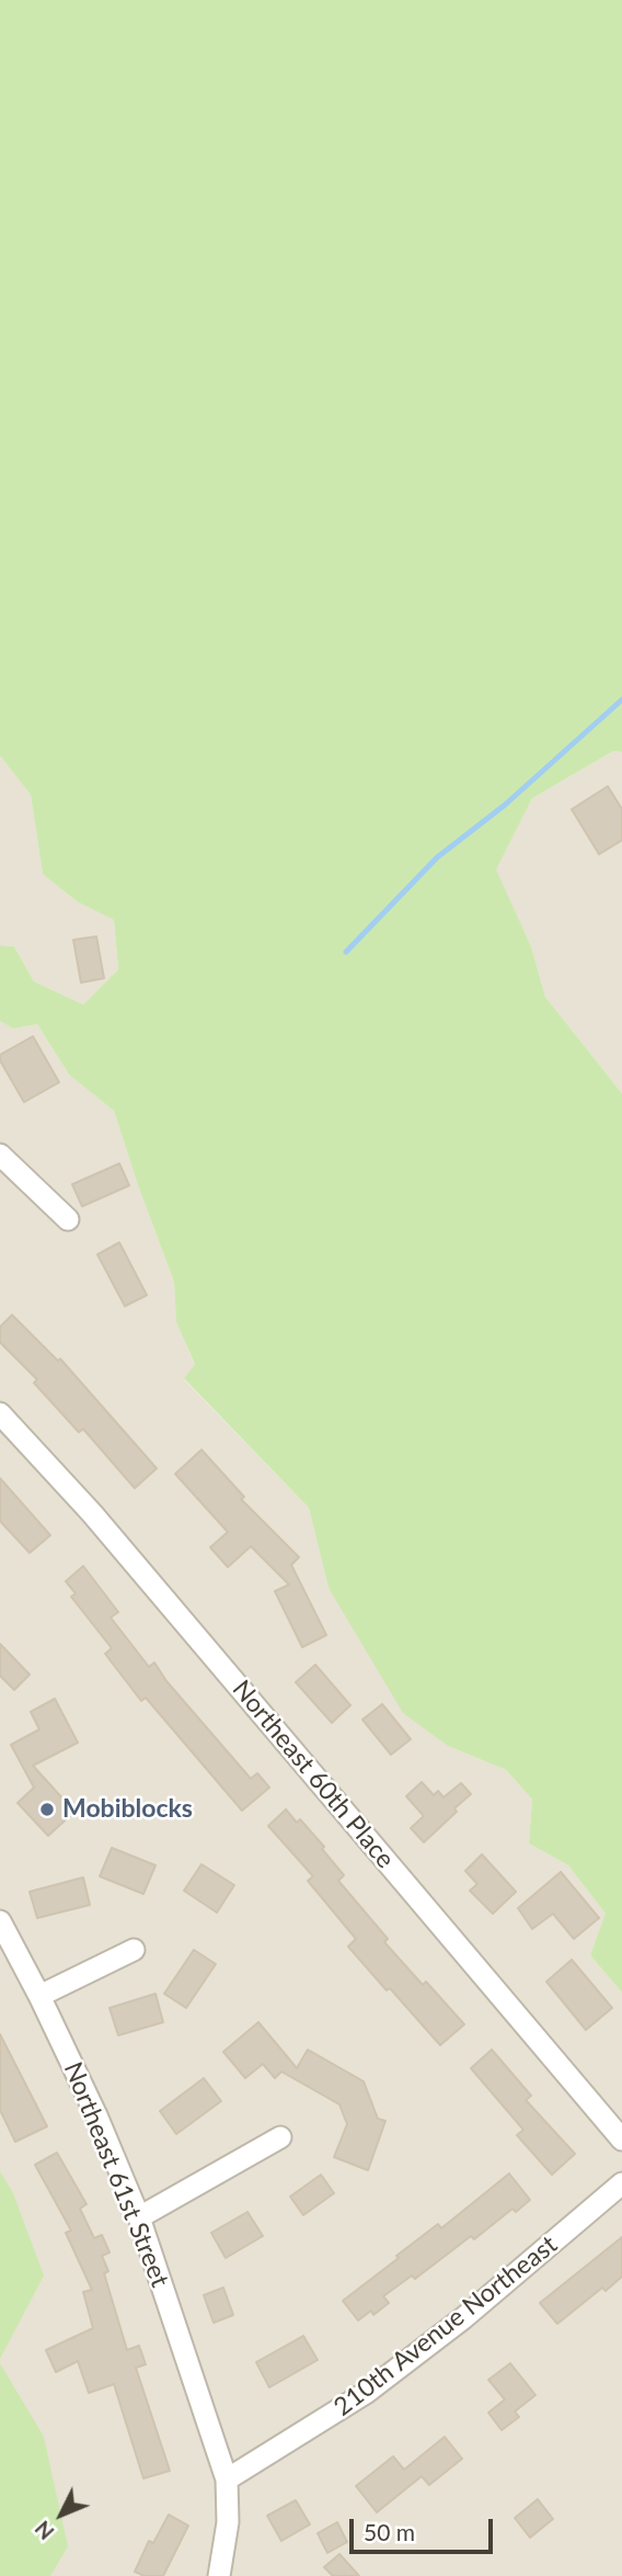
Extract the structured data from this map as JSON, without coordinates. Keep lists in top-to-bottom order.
{
  "streets": {
    "street": ["Northeast 60th Place", "Northeast 61st Street", "210th Avenue Northeast"]
  },
  "crossings": [
    ["Northeast 61st Street", "210th Avenue Northeast"]
  ],
  "places": ["Mobiblocks"],
  "scale_bar": "50 m",
  "north": "bottom left"
}
